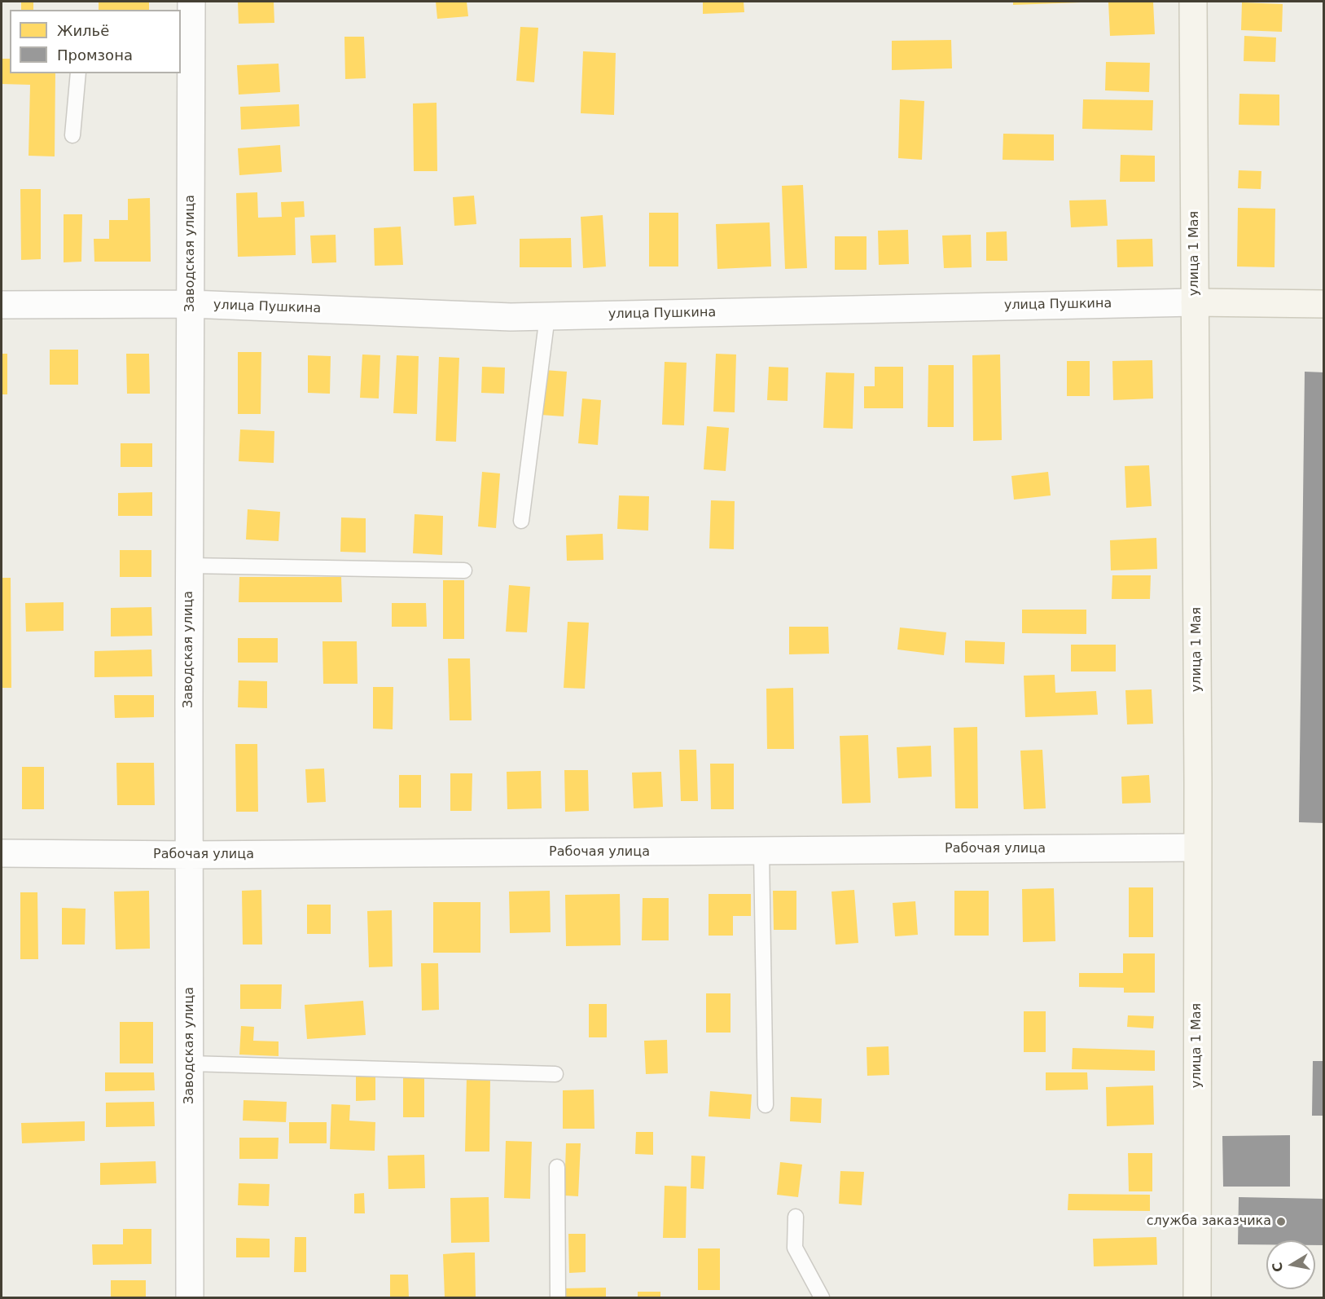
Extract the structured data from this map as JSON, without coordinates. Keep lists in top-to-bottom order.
{
  "streets": {
    "main road": ["улица 1 Мая", "улица Пушкина"],
    "street": ["Заводская улица", "Рабочая улица"]
  },
  "crossings": [
    ["Заводская улица", "улица Пушкина"],
    ["Заводская улица", "Рабочая улица"],
    ["улица 1 Мая", "улица Пушкина"],
    ["улица 1 Мая", "Рабочая улица"]
  ],
  "places": ["служба заказчика"],
  "legend": ["Жильё", "Промзона"],
  "north": "left"
}
